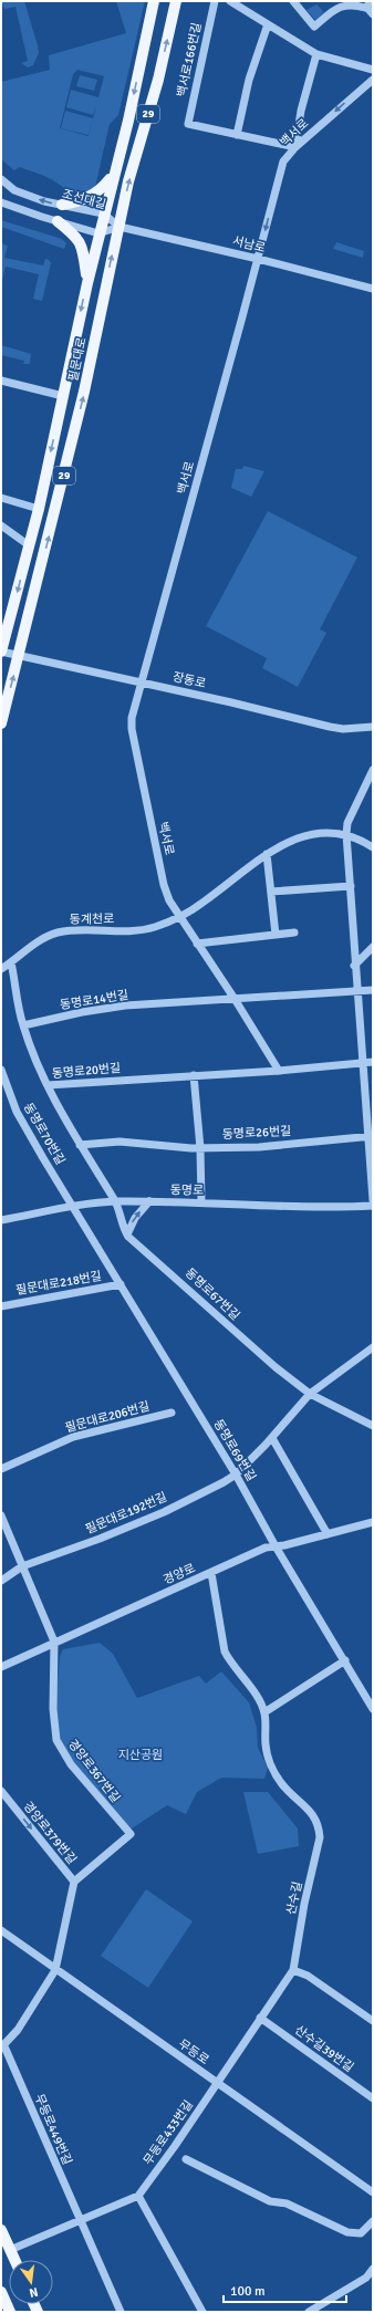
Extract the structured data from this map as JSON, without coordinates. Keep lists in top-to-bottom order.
{
  "streets": {
    "main road": ["29", "필문대로"],
    "street": [
      "백서로166번길",
      "백서로",
      "조선대길",
      "서남로",
      "장동로",
      "동계천로",
      "동명로14번길",
      "동명로20번길",
      "동명로26번길",
      "동명로70번길",
      "동명로",
      "필문대로218번길",
      "동명로67번길",
      "필문대로206번길",
      "동명로69번길",
      "필문대로192번길",
      "경양로",
      "경양로367번길",
      "경양로379번길",
      "산수길",
      "산수길39번길",
      "무등로",
      "무등로449번길",
      "무등로433번길"
    ]
  },
  "crossings": [
    ["백서로", "서남로"],
    ["백서로", "장동로"],
    ["백서로", "동계천로"],
    ["조선대길", "서남로"],
    ["조선대길", "필문대로"],
    ["서남로", "필문대로"],
    ["필문대로", "장동로"],
    ["동명로20번길", "동명로26번길"],
    ["동명로70번길", "동명로"],
    ["동명로70번길", "동명로69번길"],
    ["동명로", "동명로67번길"],
    ["동명로", "동명로69번길"],
    ["필문대로218번길", "동명로69번길"],
    ["동명로69번길", "필문대로192번길"],
    ["동명로69번길", "경양로"],
    ["경양로", "경양로367번길"],
    ["경양로", "산수길"],
    ["경양로367번길", "경양로379번길"],
    ["경양로379번길", "무등로"],
    ["경양로379번길", "무등로449번길"],
    ["산수길", "산수길39번길"],
    ["산수길", "무등로"],
    ["산수길", "무등로433번길"],
    ["무등로", "무등로449번길"],
    ["무등로", "무등로433번길"],
    ["무등로449번길", "무등로433번길"]
  ],
  "one_way": ["경양로379번길"],
  "parks": ["지산공원"],
  "scale_bar": "100 m",
  "north": "bottom"
}
